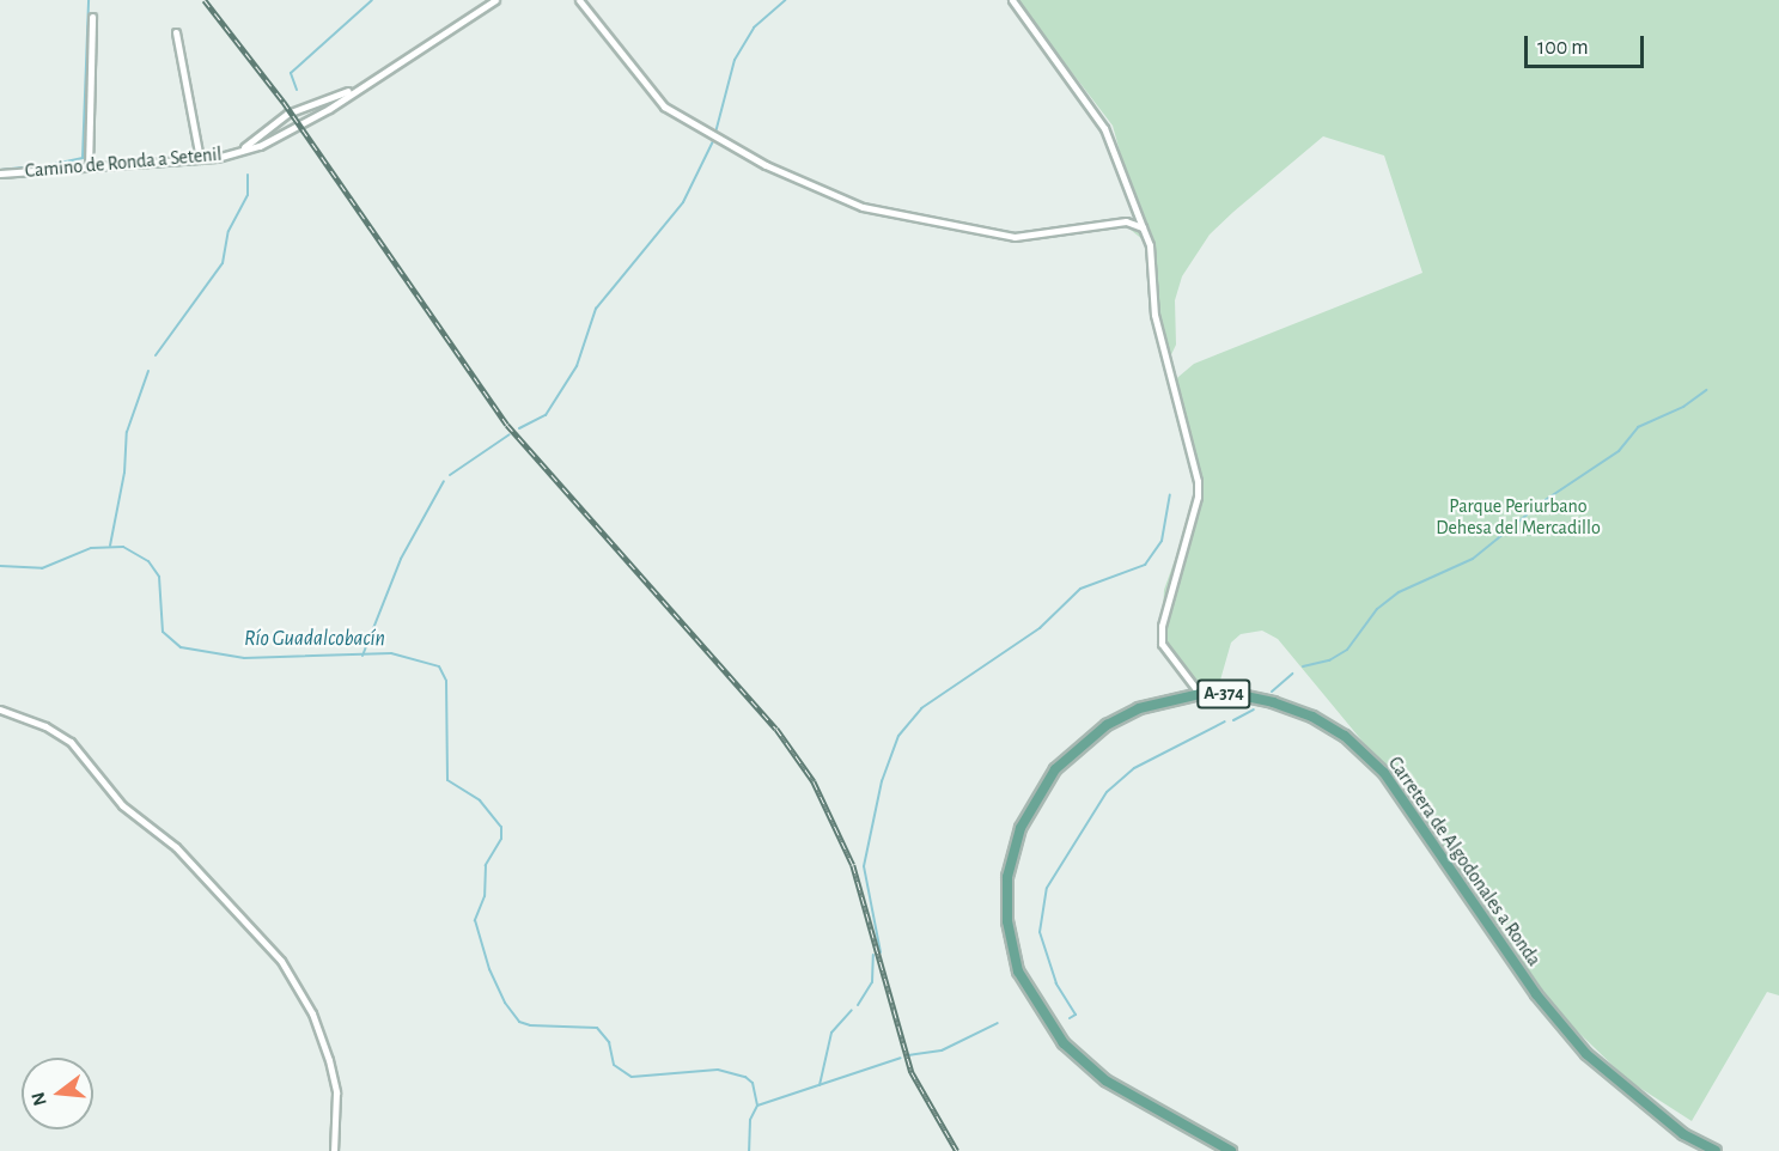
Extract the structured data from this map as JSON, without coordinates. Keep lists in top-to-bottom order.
{
  "streets": {
    "main road": ["A-374", "Carretera de Algodonales a Ronda"],
    "street": ["Camino de Ronda a Setenil"]
  },
  "water": ["Río Guadalcobacín"],
  "parks": ["Parque Periurbano Dehesa del Mercadillo"],
  "scale_bar": "100 m",
  "north": "left"
}
